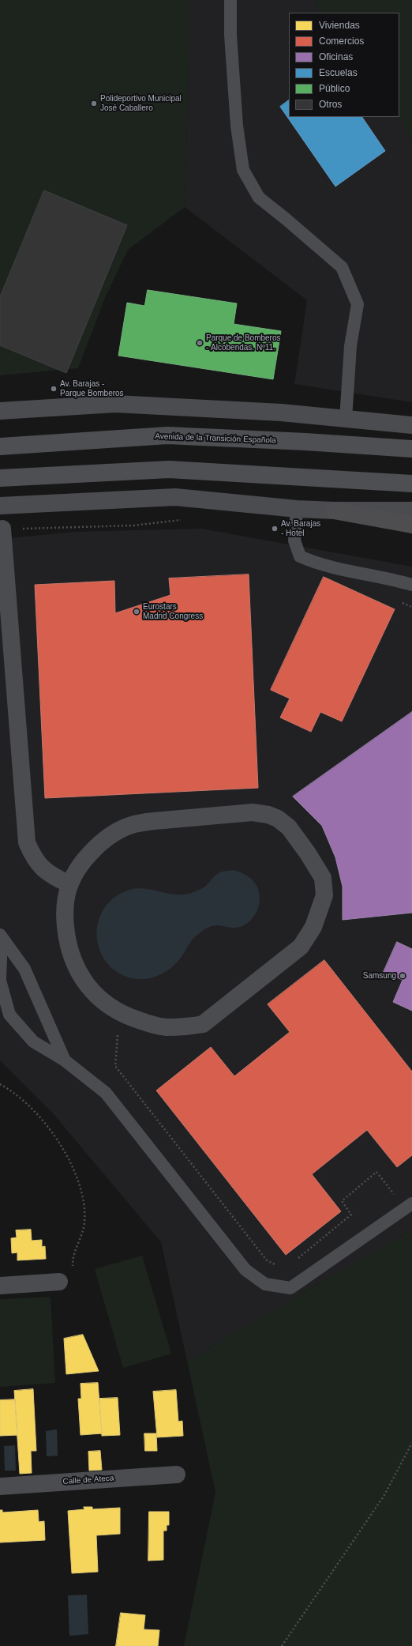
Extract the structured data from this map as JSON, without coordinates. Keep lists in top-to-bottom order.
{
  "streets": {
    "main road": ["Avenida de la Transición Española"],
    "street": ["Calle de Ateca"]
  },
  "places": [
    "Polideportivo Municipal José Caballero",
    "Parque de Bomberos - Alcobendas. Nº11.",
    "Av. Barajas - Parque Bomberos",
    "Av. Barajas - Hotel",
    "Eurostars Madrid Congress",
    "Samsung"
  ],
  "legend": [
    "Viviendas",
    "Comercios",
    "Oficinas",
    "Escuelas",
    "Público",
    "Otros"
  ]
}
